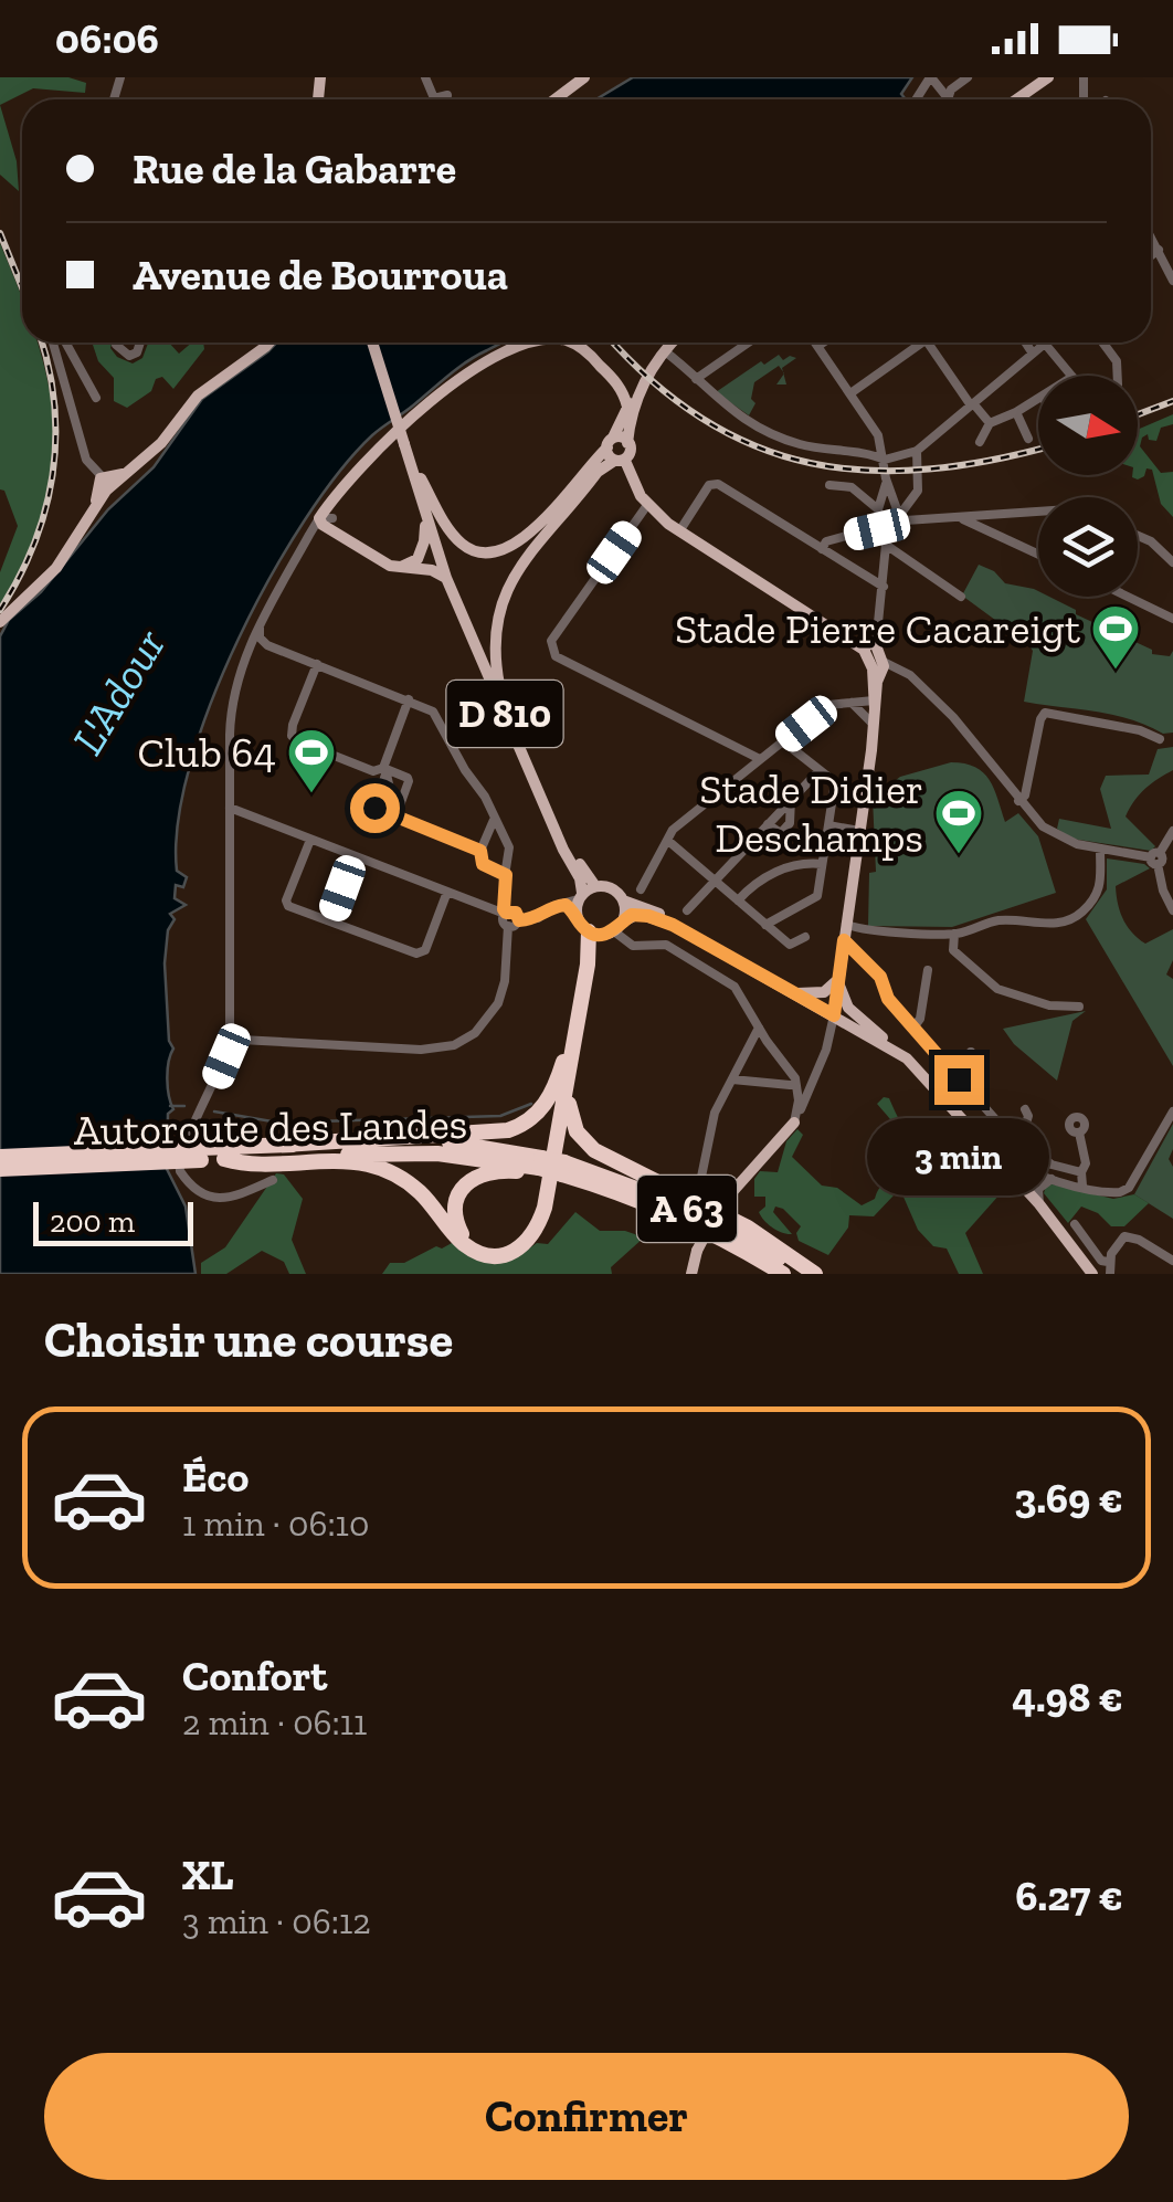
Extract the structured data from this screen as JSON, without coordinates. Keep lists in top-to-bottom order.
{
  "streets": {
    "highway": ["Autoroute des Landes", "A 63"],
    "main road": ["D 810"]
  },
  "water": ["L'Adour"],
  "places": {
    "sports": ["Stade Pierre Cacareigt", "Club 64", "Stade Didier Deschamps"]
  },
  "scale_bar": "200 m",
  "north": "right",
  "page": {
    "status": "06:06",
    "banner": ["Rue de la Gabarre", "Avenue de Bourroua"],
    "bubble": "3 min",
    "scale": "200 m",
    "heading": "Choisir une course",
    "list": [
      {
        "name": "Éco",
        "note": "1 min · 06:10",
        "value": "3.69 €"
      },
      {
        "name": "Confort",
        "note": "2 min · 06:11",
        "value": "4.98 €"
      },
      {
        "name": "XL",
        "note": "3 min · 06:12",
        "value": "6.27 €"
      }
    ],
    "buttons": "Confirmer"
  }
}
